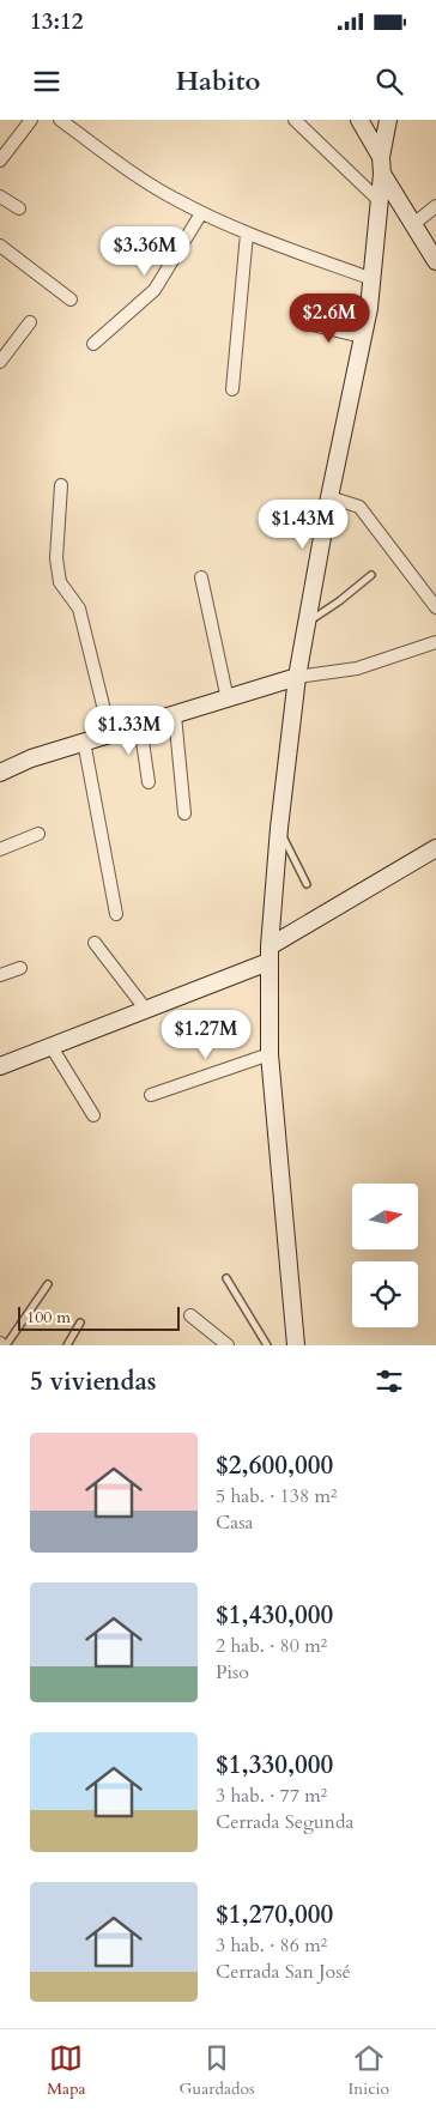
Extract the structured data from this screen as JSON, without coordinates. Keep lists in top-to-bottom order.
{
  "scale_bar": "100 m",
  "north": "right",
  "page": {
    "status": "13:12",
    "header": "Habito",
    "price": [
      "$3.36M",
      "$2.6M",
      "$1.43M",
      "$1.33M",
      "$1.27M"
    ],
    "scale": "100 m",
    "heading": "5 viviendas",
    "list": [
      {
        "name": "$2,600,000",
        "note": "5 hab. · 138 m² · Casa"
      },
      {
        "name": "$1,430,000",
        "note": "2 hab. · 80 m² · Piso"
      },
      {
        "name": "$1,330,000",
        "note": "3 hab. · 77 m² · Cerrada Segunda"
      },
      {
        "name": "$1,270,000",
        "note": "3 hab. · 86 m² · Cerrada San José"
      }
    ],
    "tabs": ["Mapa", "Guardados", "Inicio"]
  }
}
